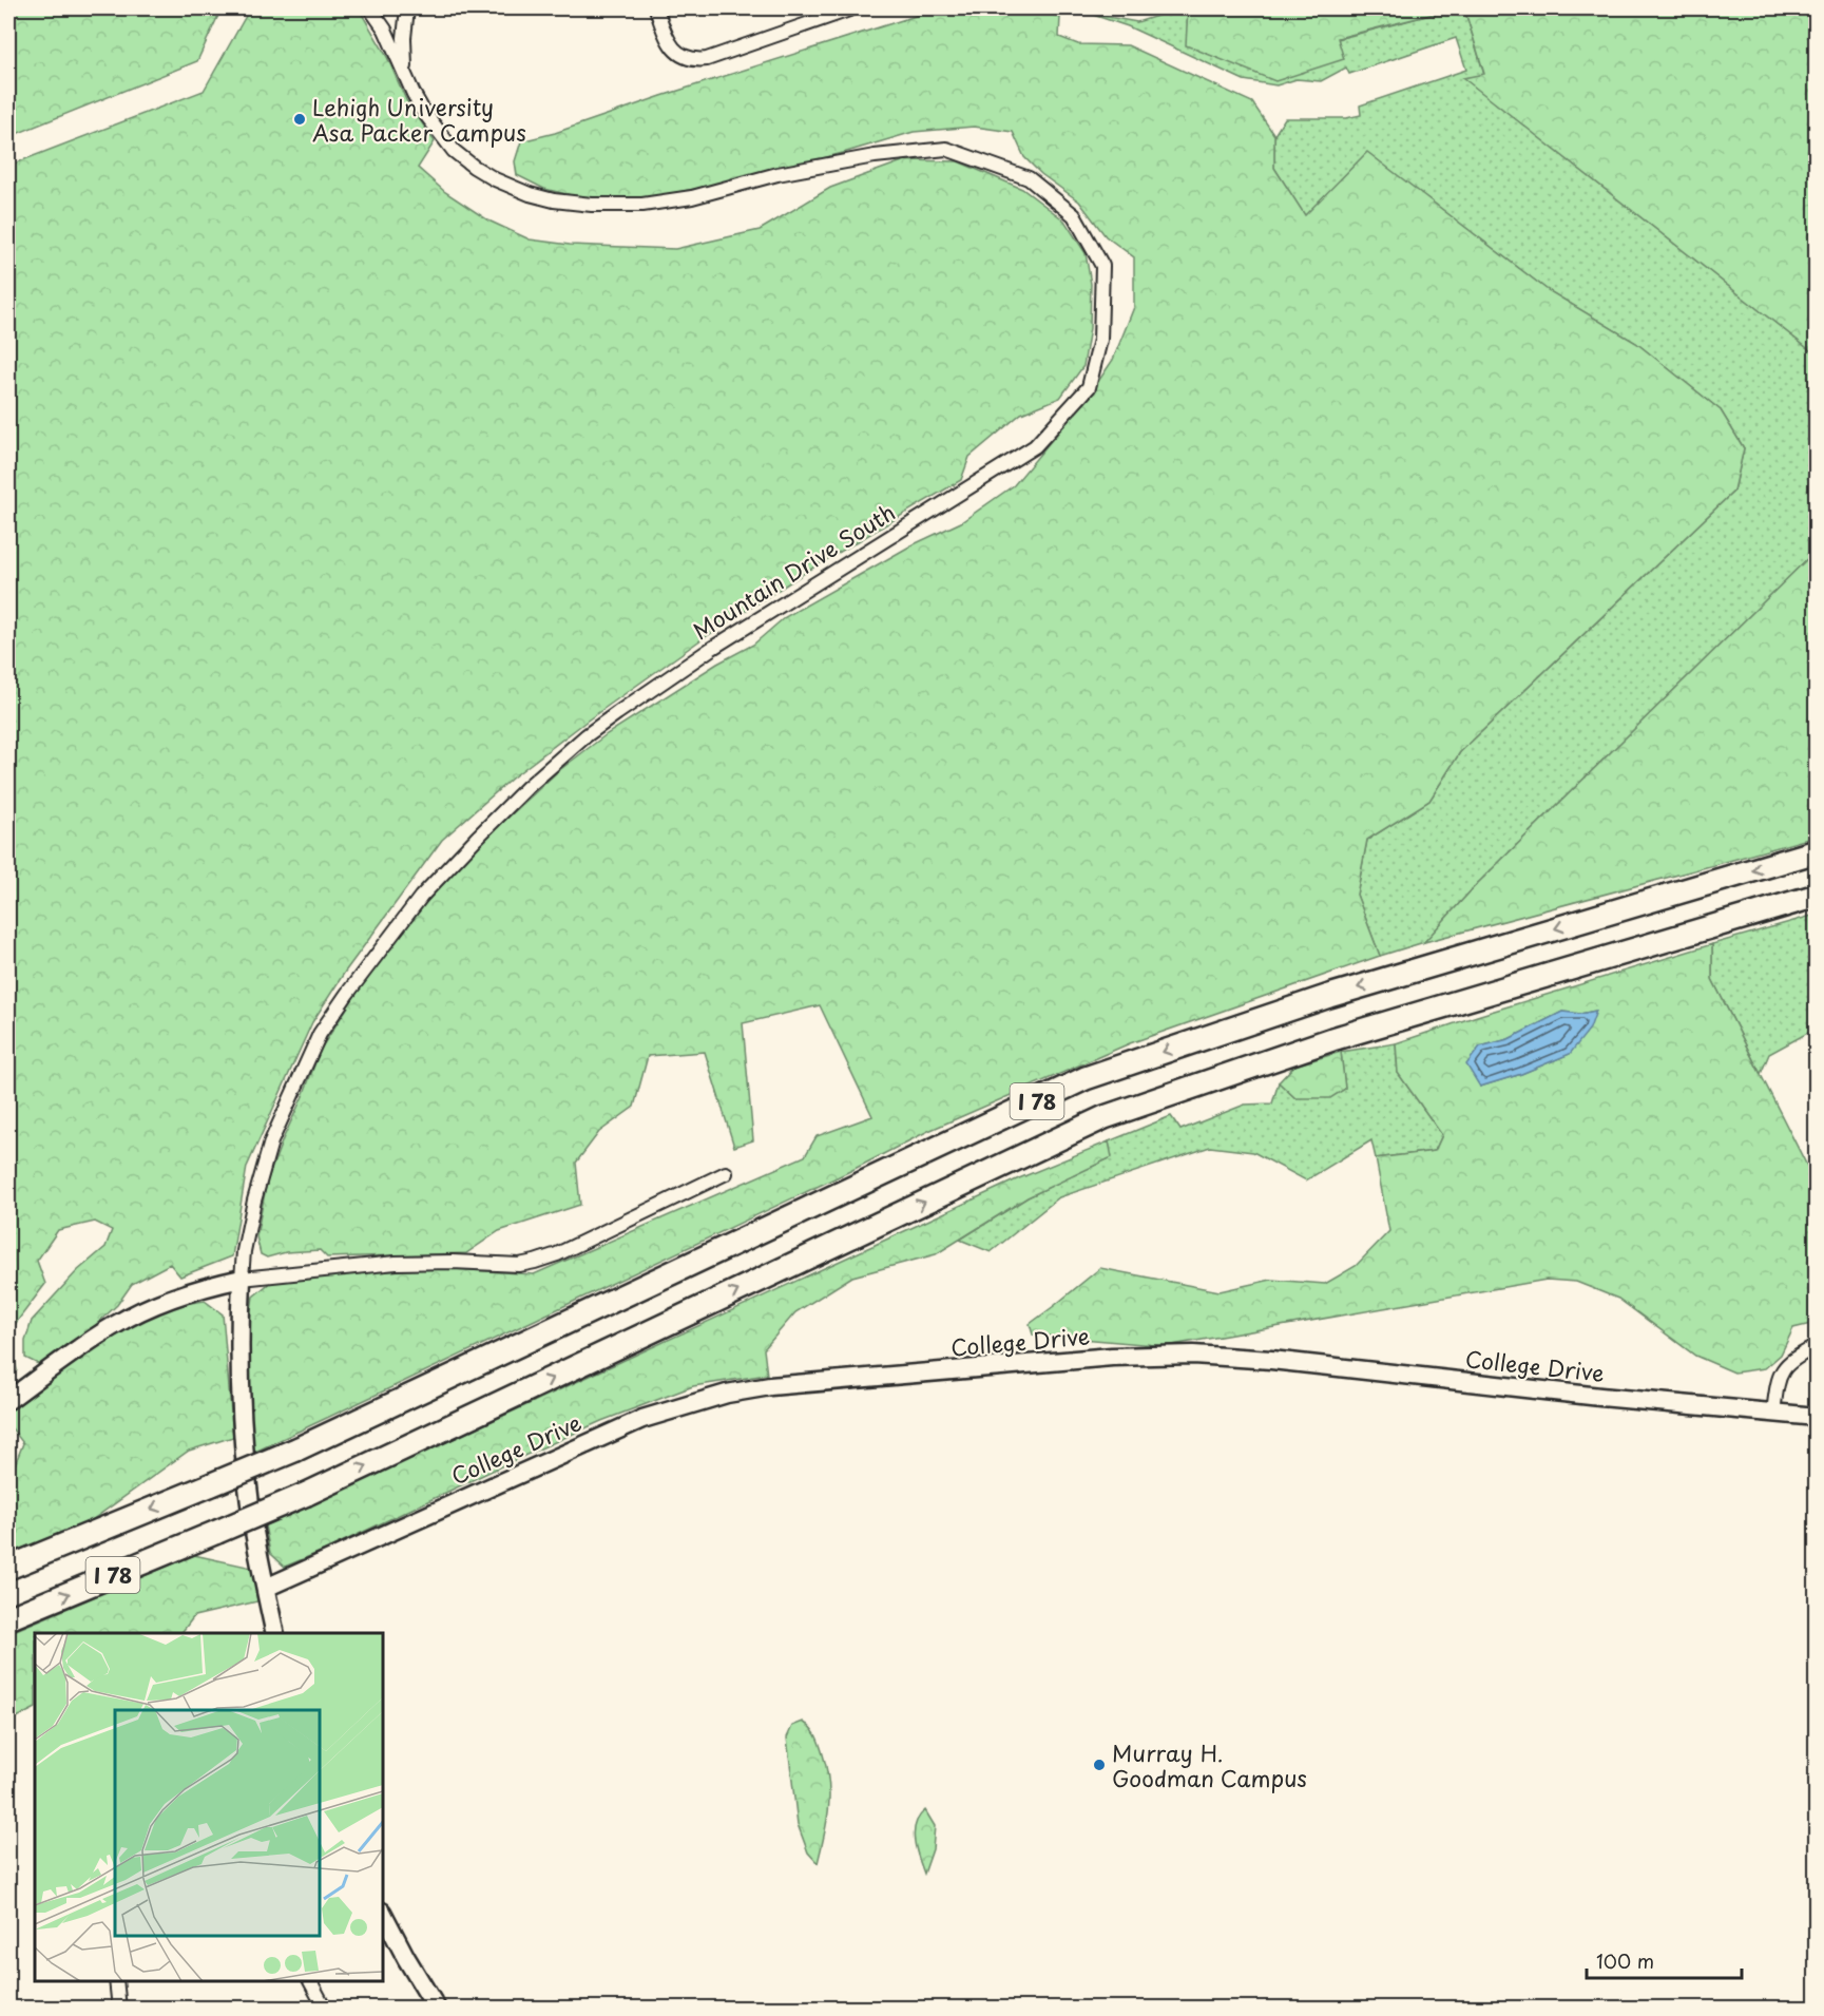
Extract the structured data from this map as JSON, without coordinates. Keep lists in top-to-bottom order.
{
  "streets": {
    "highway": ["I 78"],
    "street": ["Mountain Drive South", "College Drive"]
  },
  "crossings": [
    ["Mountain Drive South", "College Drive"]
  ],
  "places": ["Lehigh University Asa Packer Campus", "Murray H. Goodman Campus"],
  "scale_bar": "100 m"
}
